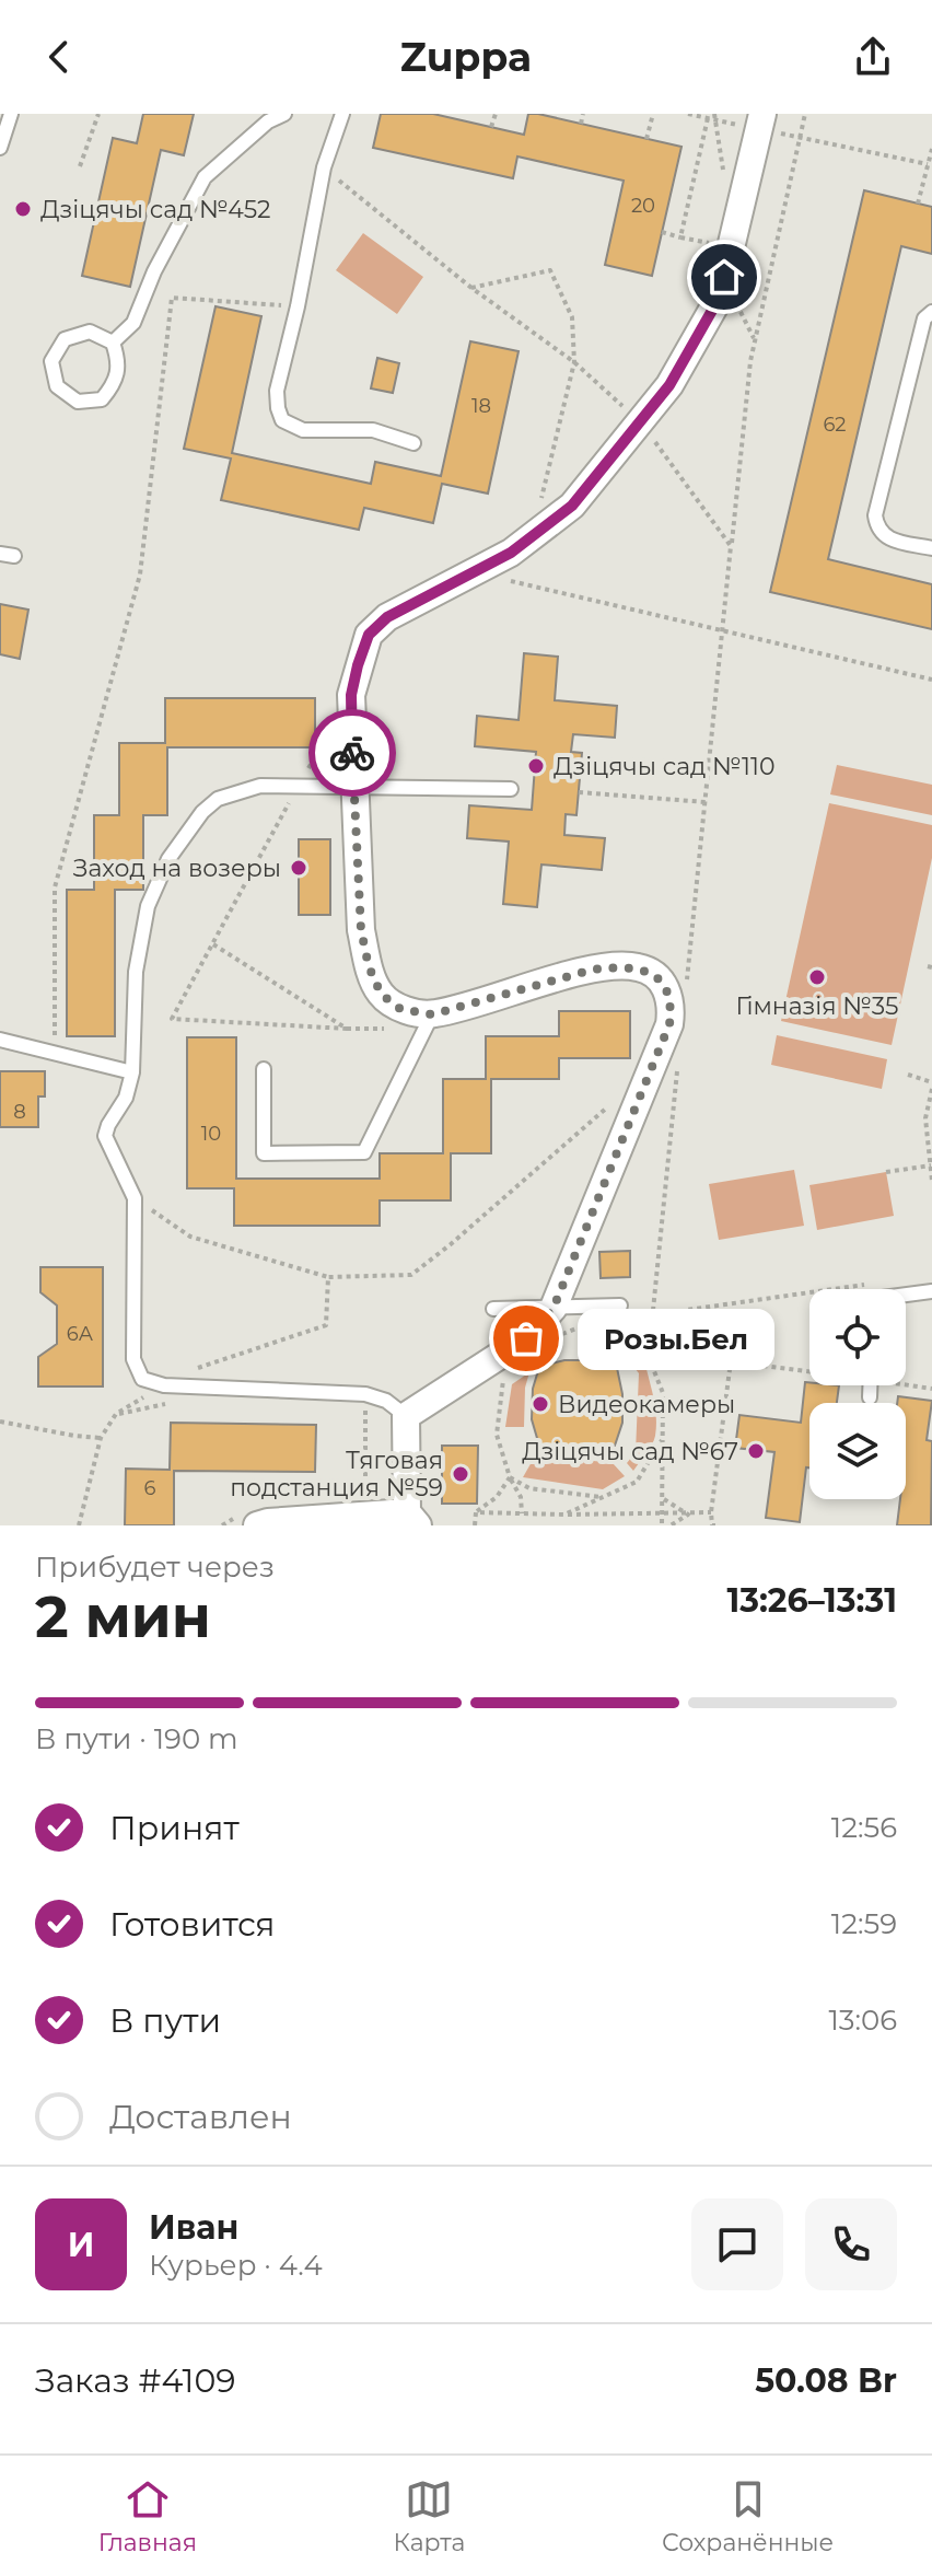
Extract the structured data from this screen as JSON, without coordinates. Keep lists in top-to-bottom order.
{
  "places": [
    "Дзіцячы сад №452",
    "Дзіцячы сад №110",
    "Заход на возеры",
    "Гімназія №35",
    "Розы.Бел",
    "Видеокамеры",
    "Дзіцячы сад №67",
    "Тяговая подстанция №59"
  ],
  "house_numbers": [
    "20",
    "18",
    "62",
    "8",
    "10",
    "6А",
    "6"
  ],
  "page": {
    "header": "Zuppa",
    "bubble": "Розы.Бел",
    "heading": ["2 мин", "Прибудет через", "13:26–13:31"],
    "panel": [
      "Иван",
      "Курьер · 4.4",
      "Заказ #4109",
      "50.08 Br"
    ],
    "bar": "В пути · 190 m",
    "list": [
      ["Принят", "12:56"],
      ["Готовится", "12:59"],
      ["В пути", "13:06"],
      "Доставлен"
    ],
    "round": "И",
    "tabs": ["Главная", "Карта", "Сохранённые"]
  }
}
